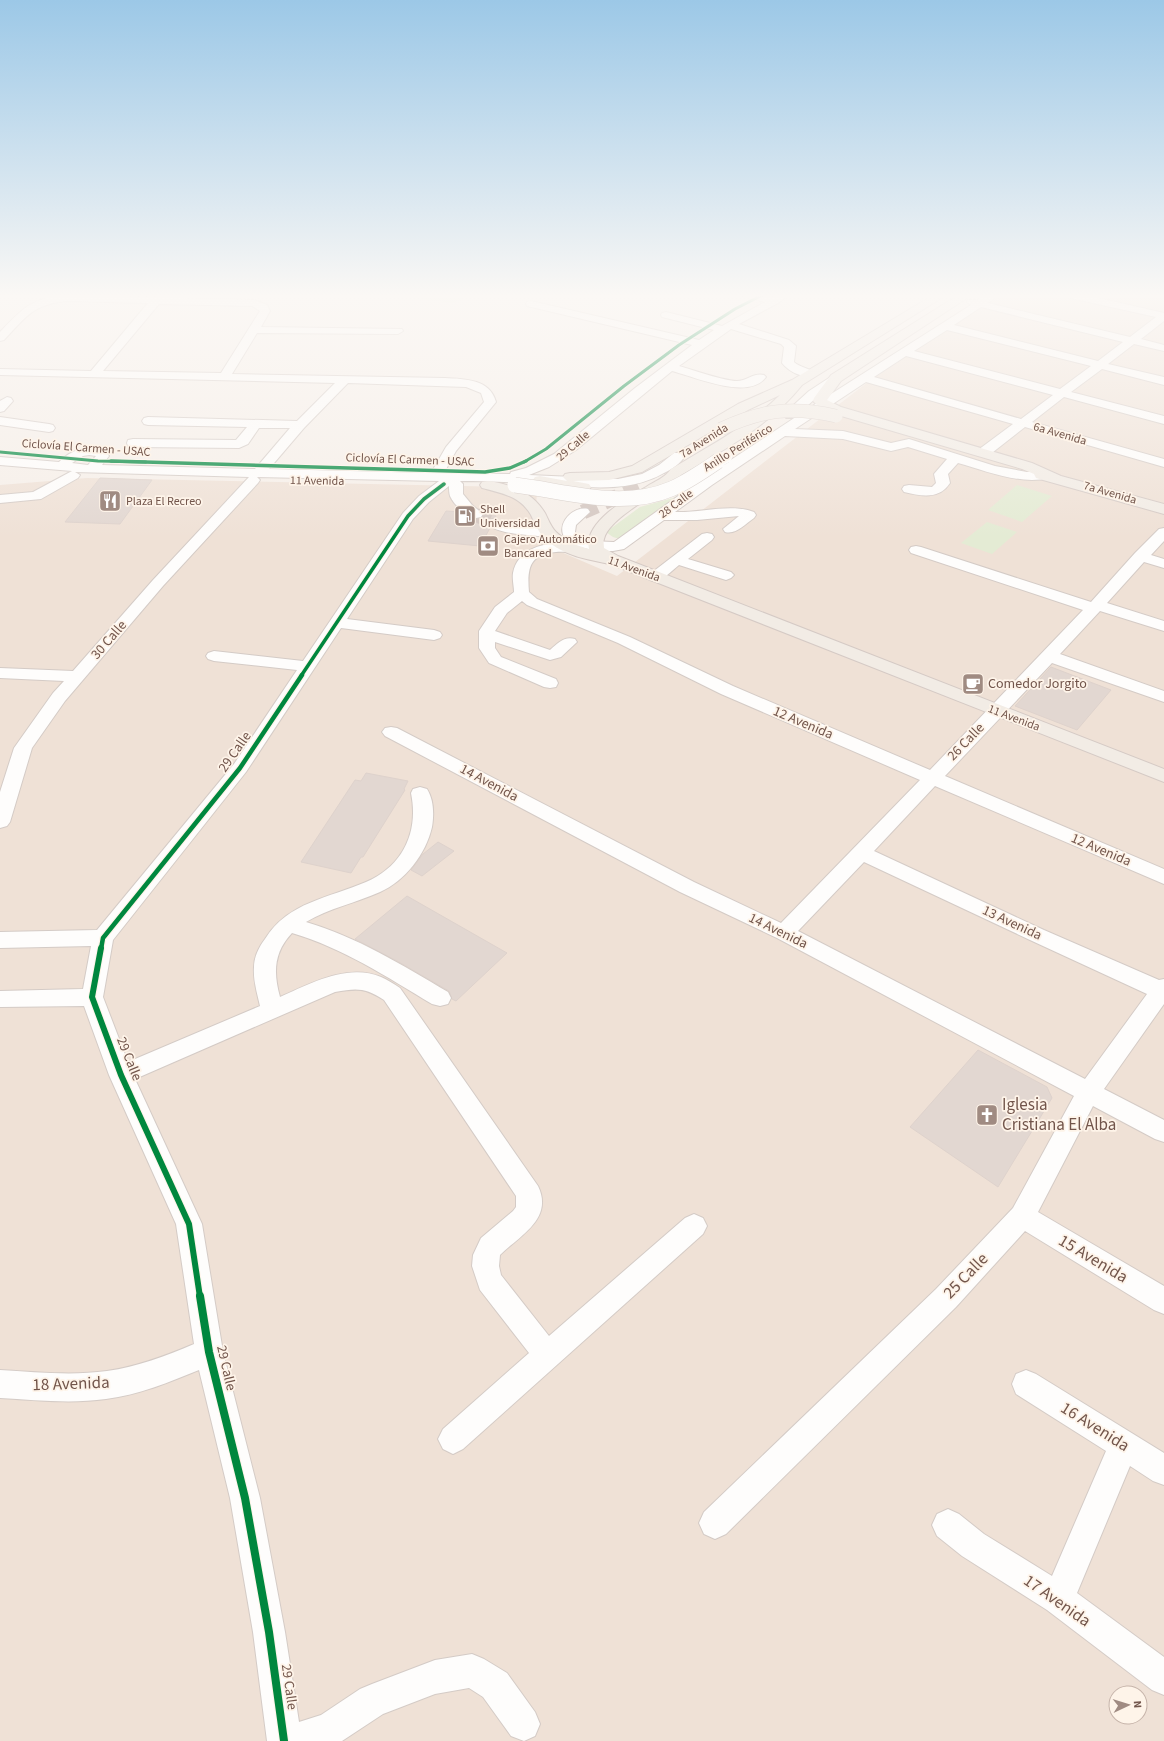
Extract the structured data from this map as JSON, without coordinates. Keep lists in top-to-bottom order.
{
  "streets": {
    "main road": ["7a Avenida", "Anillo Periférico", "11 Avenida"],
    "street": [
      "6a Avenida",
      "29 Calle",
      "28 Calle",
      "30 Calle",
      "12 Avenida",
      "26 Calle",
      "14 Avenida",
      "13 Avenida",
      "15 Avenida",
      "25 Calle",
      "18 Avenida",
      "16 Avenida",
      "17 Avenida"
    ],
    "cycle path": ["Ciclovía El Carmen - USAC"]
  },
  "crossings": [
    ["6a Avenida", "28 Calle"],
    ["7a Avenida", "29 Calle"],
    ["7a Avenida", "11 Avenida"],
    ["7a Avenida", "28 Calle"],
    ["29 Calle", "11 Avenida"],
    ["29 Calle", "30 Calle"],
    ["29 Calle", "18 Avenida"],
    ["Anillo Periférico", "11 Avenida"],
    ["Anillo Periférico", "28 Calle"],
    ["11 Avenida", "30 Calle"],
    ["11 Avenida", "26 Calle"],
    ["12 Avenida", "26 Calle"],
    ["26 Calle", "14 Avenida"],
    ["26 Calle", "13 Avenida"],
    ["14 Avenida", "25 Calle"],
    ["13 Avenida", "25 Calle"],
    ["15 Avenida", "25 Calle"]
  ],
  "places": {
    "restaurant": ["Plaza El Recreo"],
    "fuel station": ["Shell Universidad"],
    "bank": ["Cajero Automático Bancared"],
    "cafe": ["Comedor Jorgito"],
    "church": ["Iglesia Cristiana El Alba"]
  },
  "north": "right"
}
